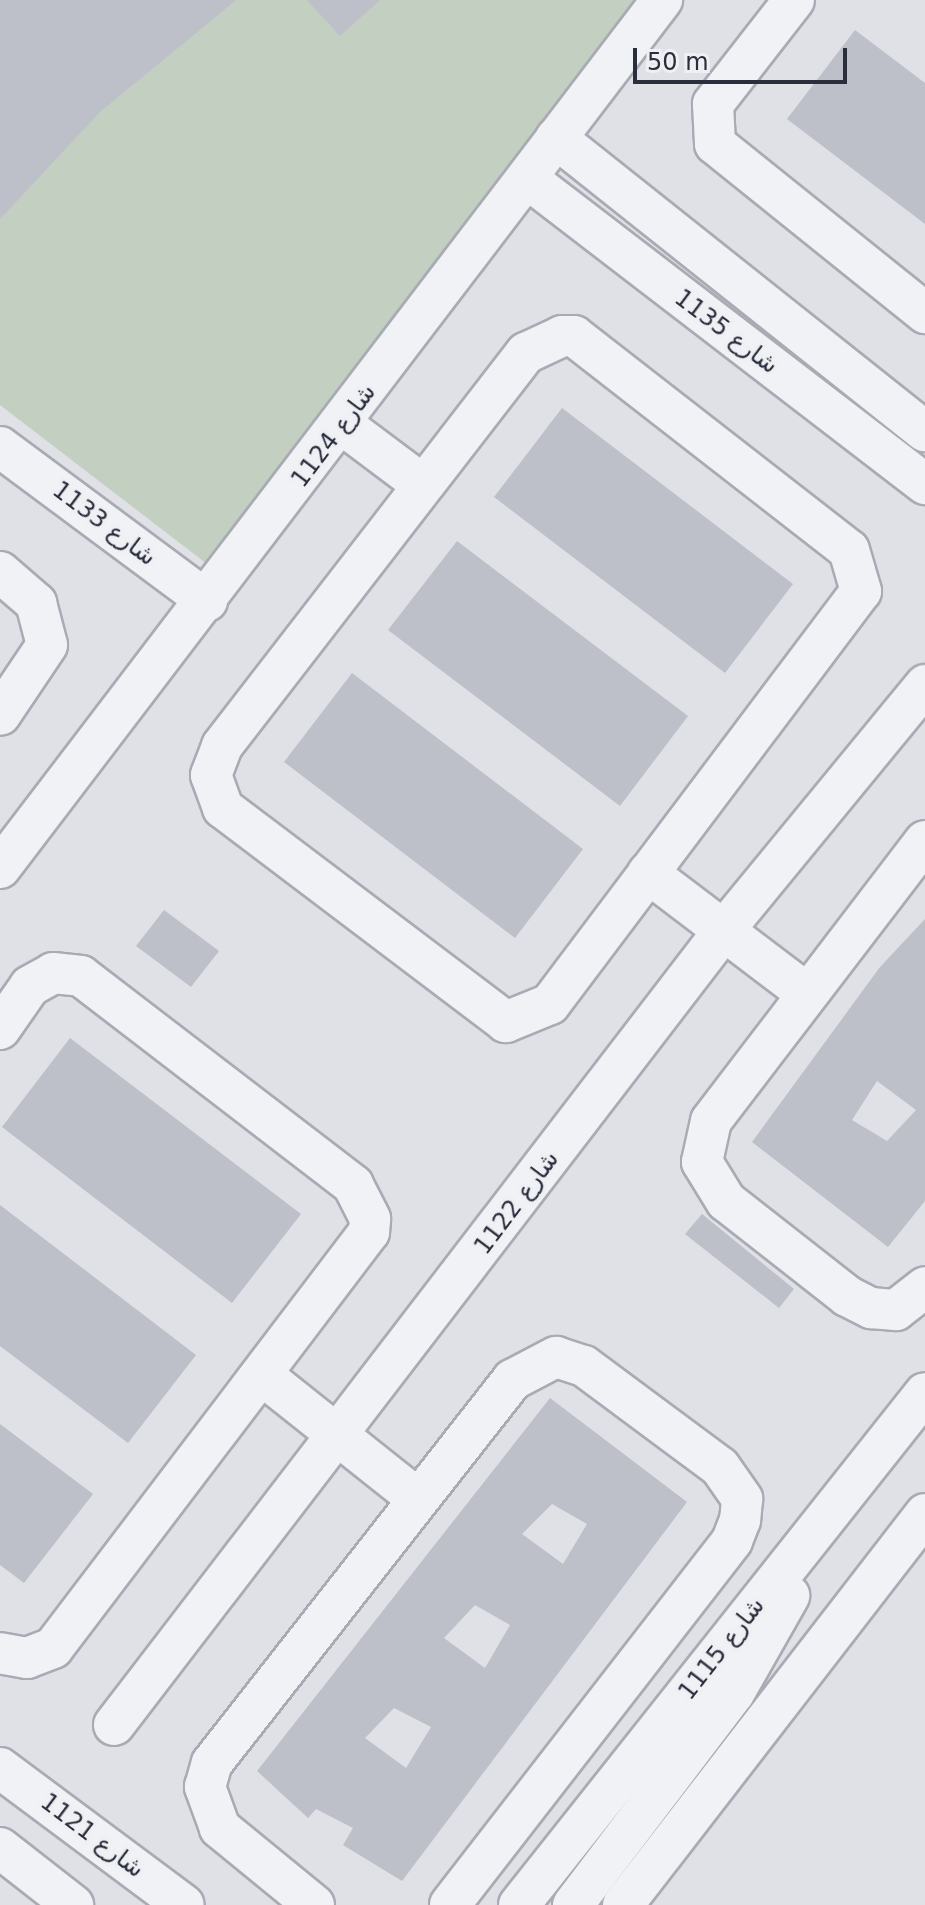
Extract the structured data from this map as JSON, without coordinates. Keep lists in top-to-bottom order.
{
  "streets": {
    "street": [
      "شارع 1135",
      "شارع 1124",
      "شارع 1133",
      "شارع 1122",
      "شارع 1115",
      "شارع 1121"
    ]
  },
  "crossings": [
    ["شارع 1135", "شارع 1124"],
    ["شارع 1124", "شارع 1133"]
  ],
  "scale_bar": "50 m"
}
